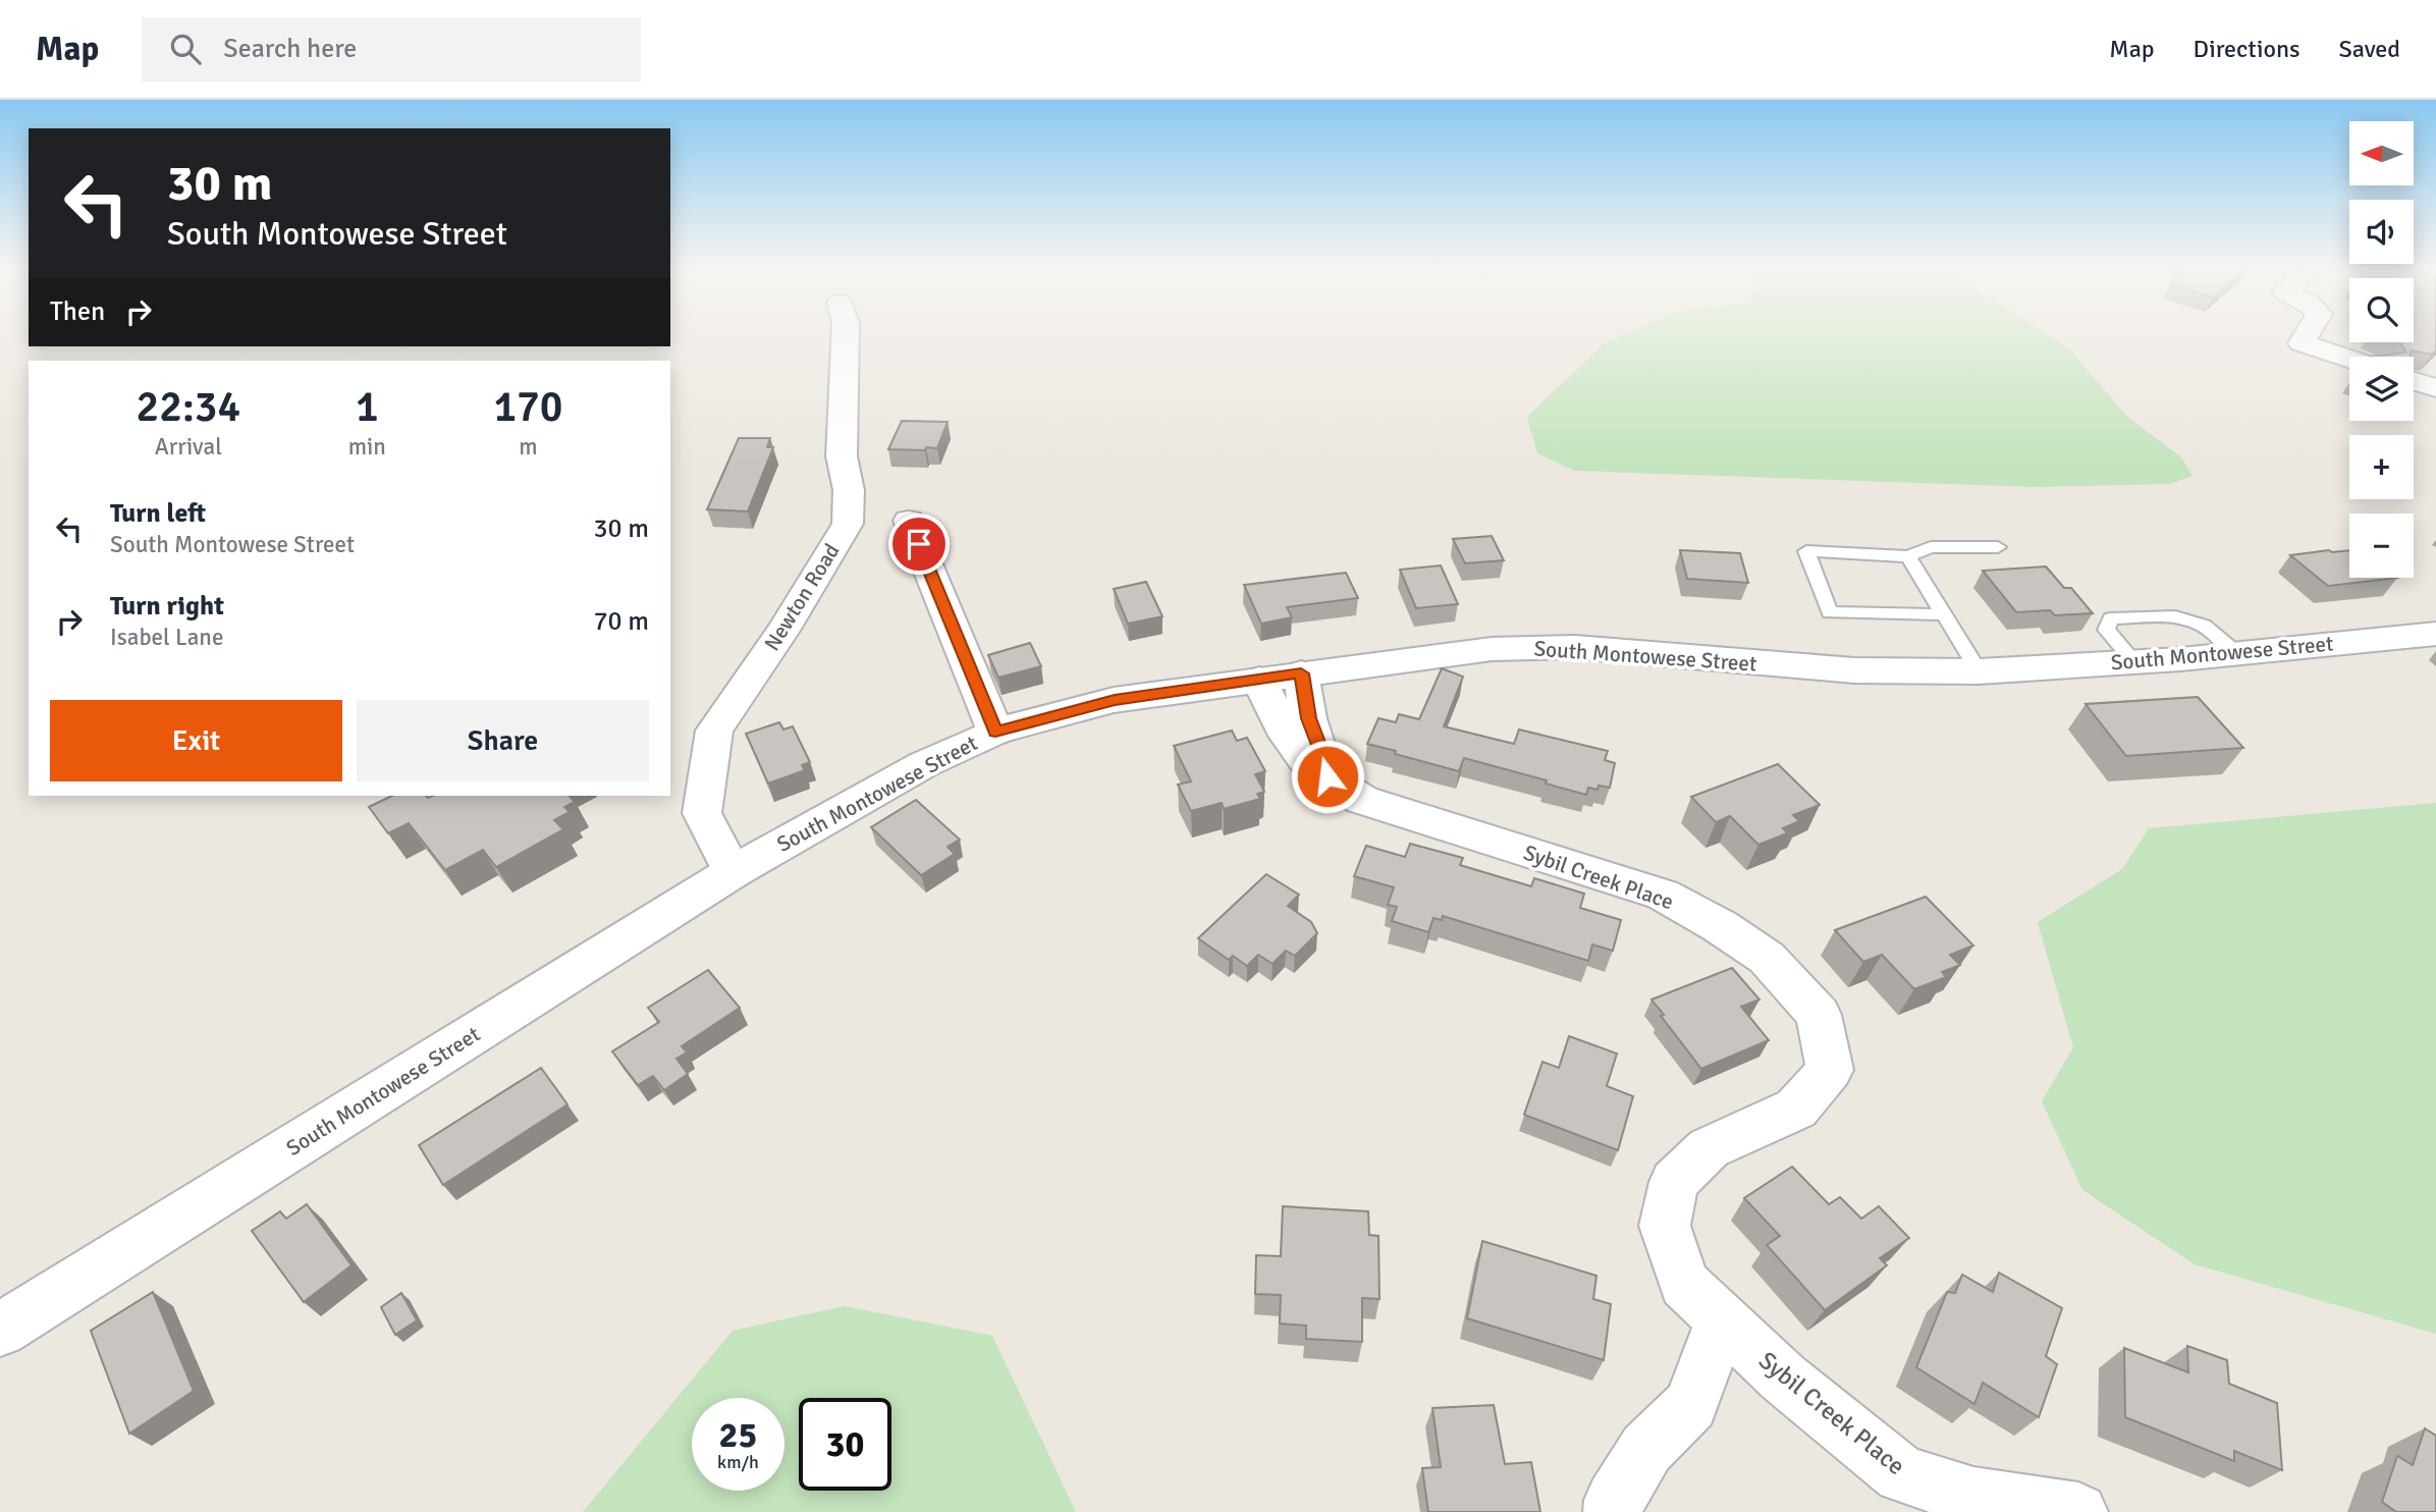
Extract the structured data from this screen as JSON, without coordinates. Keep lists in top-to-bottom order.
{
  "streets": {
    "street": ["Newton Road", "South Montowese Street", "Sybil Creek Place"]
  },
  "crossings": [
    ["Newton Road", "South Montowese Street"],
    ["South Montowese Street", "Sybil Creek Place"]
  ],
  "north": "left",
  "page": {
    "header": "Map",
    "search": "Search here",
    "nav": ["Map", "Directions", "Saved"],
    "map_buttons": ["+", "−"],
    "turn": ["30 m", "South Montowese Street"],
    "then": "Then",
    "eta": [
      "22:34",
      "Arrival",
      "1",
      "min",
      "170",
      "m"
    ],
    "list": [
      {
        "name": "Turn left",
        "note": "South Montowese Street",
        "value": "30 m"
      },
      {
        "name": "Turn right",
        "note": "Isabel Lane",
        "value": "70 m"
      }
    ],
    "buttons": ["Exit", "Share"],
    "speed": "25 km/h",
    "limit": "30"
  }
}
